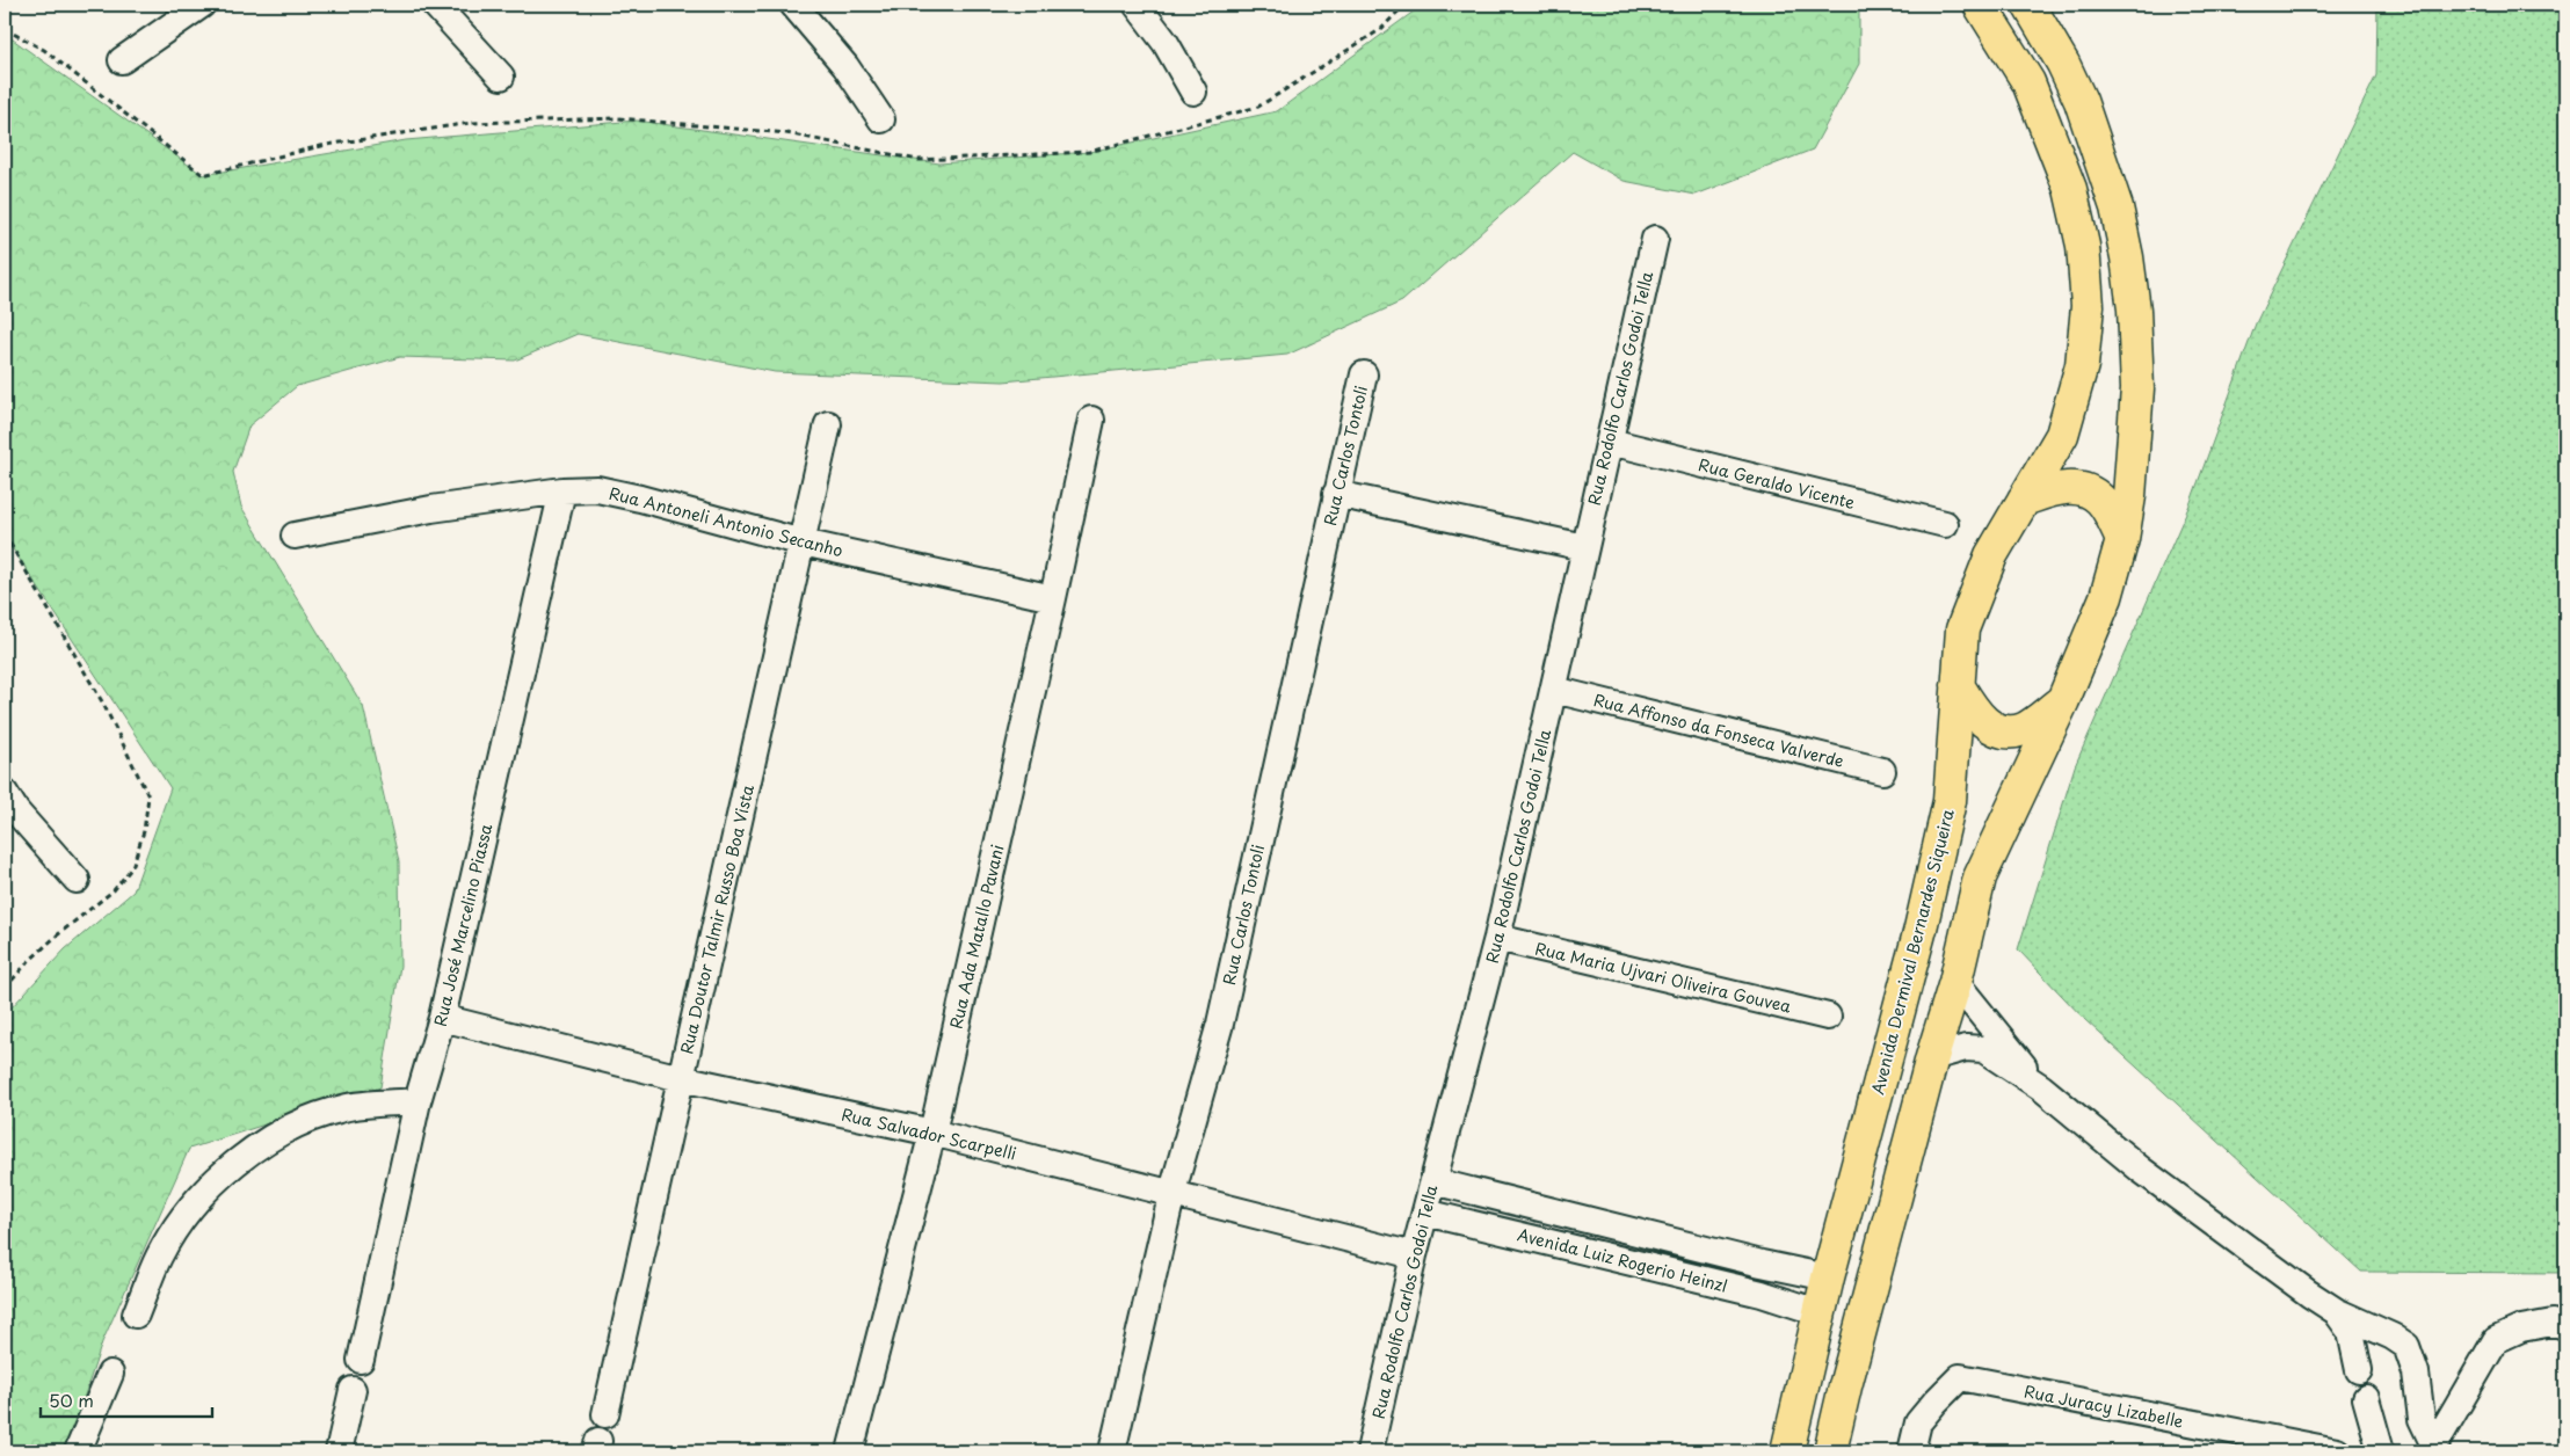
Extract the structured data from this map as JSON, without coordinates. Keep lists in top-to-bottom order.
{
  "streets": {
    "main road": ["Avenida Dermival Bernardes Siqueira"],
    "street": [
      "Rua Rodolfo Carlos Godoi Tella",
      "Rua Carlos Tontoli",
      "Rua Geraldo Vicente",
      "Rua Antoneli Antonio Secanho",
      "Rua Affonso da Fonseca Valverde",
      "Rua Doutor Talmir Russo Boa Vista",
      "Rua José Marcelino Piassa",
      "Rua Ada Matallo Pavani",
      "Rua Maria Ujvari Oliveira Gouvea",
      "Rua Salvador Scarpelli",
      "Avenida Luiz Rogerio Heinzl",
      "Rua Juracy Lizabelle"
    ]
  },
  "crossings": [
    ["Rua Rodolfo Carlos Godoi Tella", "Rua Geraldo Vicente"],
    ["Rua Rodolfo Carlos Godoi Tella", "Rua Affonso da Fonseca Valverde"],
    ["Rua Rodolfo Carlos Godoi Tella", "Rua Maria Ujvari Oliveira Gouvea"],
    ["Rua Rodolfo Carlos Godoi Tella", "Rua Salvador Scarpelli"],
    ["Rua Rodolfo Carlos Godoi Tella", "Avenida Luiz Rogerio Heinzl"],
    ["Rua Carlos Tontoli", "Rua Salvador Scarpelli"],
    ["Rua Antoneli Antonio Secanho", "Rua Doutor Talmir Russo Boa Vista"],
    ["Rua Antoneli Antonio Secanho", "Rua José Marcelino Piassa"],
    ["Rua Antoneli Antonio Secanho", "Rua Ada Matallo Pavani"],
    ["Rua Doutor Talmir Russo Boa Vista", "Rua Salvador Scarpelli"],
    ["Rua José Marcelino Piassa", "Rua Salvador Scarpelli"],
    ["Rua Ada Matallo Pavani", "Rua Salvador Scarpelli"],
    ["Avenida Dermival Bernardes Siqueira", "Avenida Luiz Rogerio Heinzl"]
  ],
  "scale_bar": "50 m"
}
